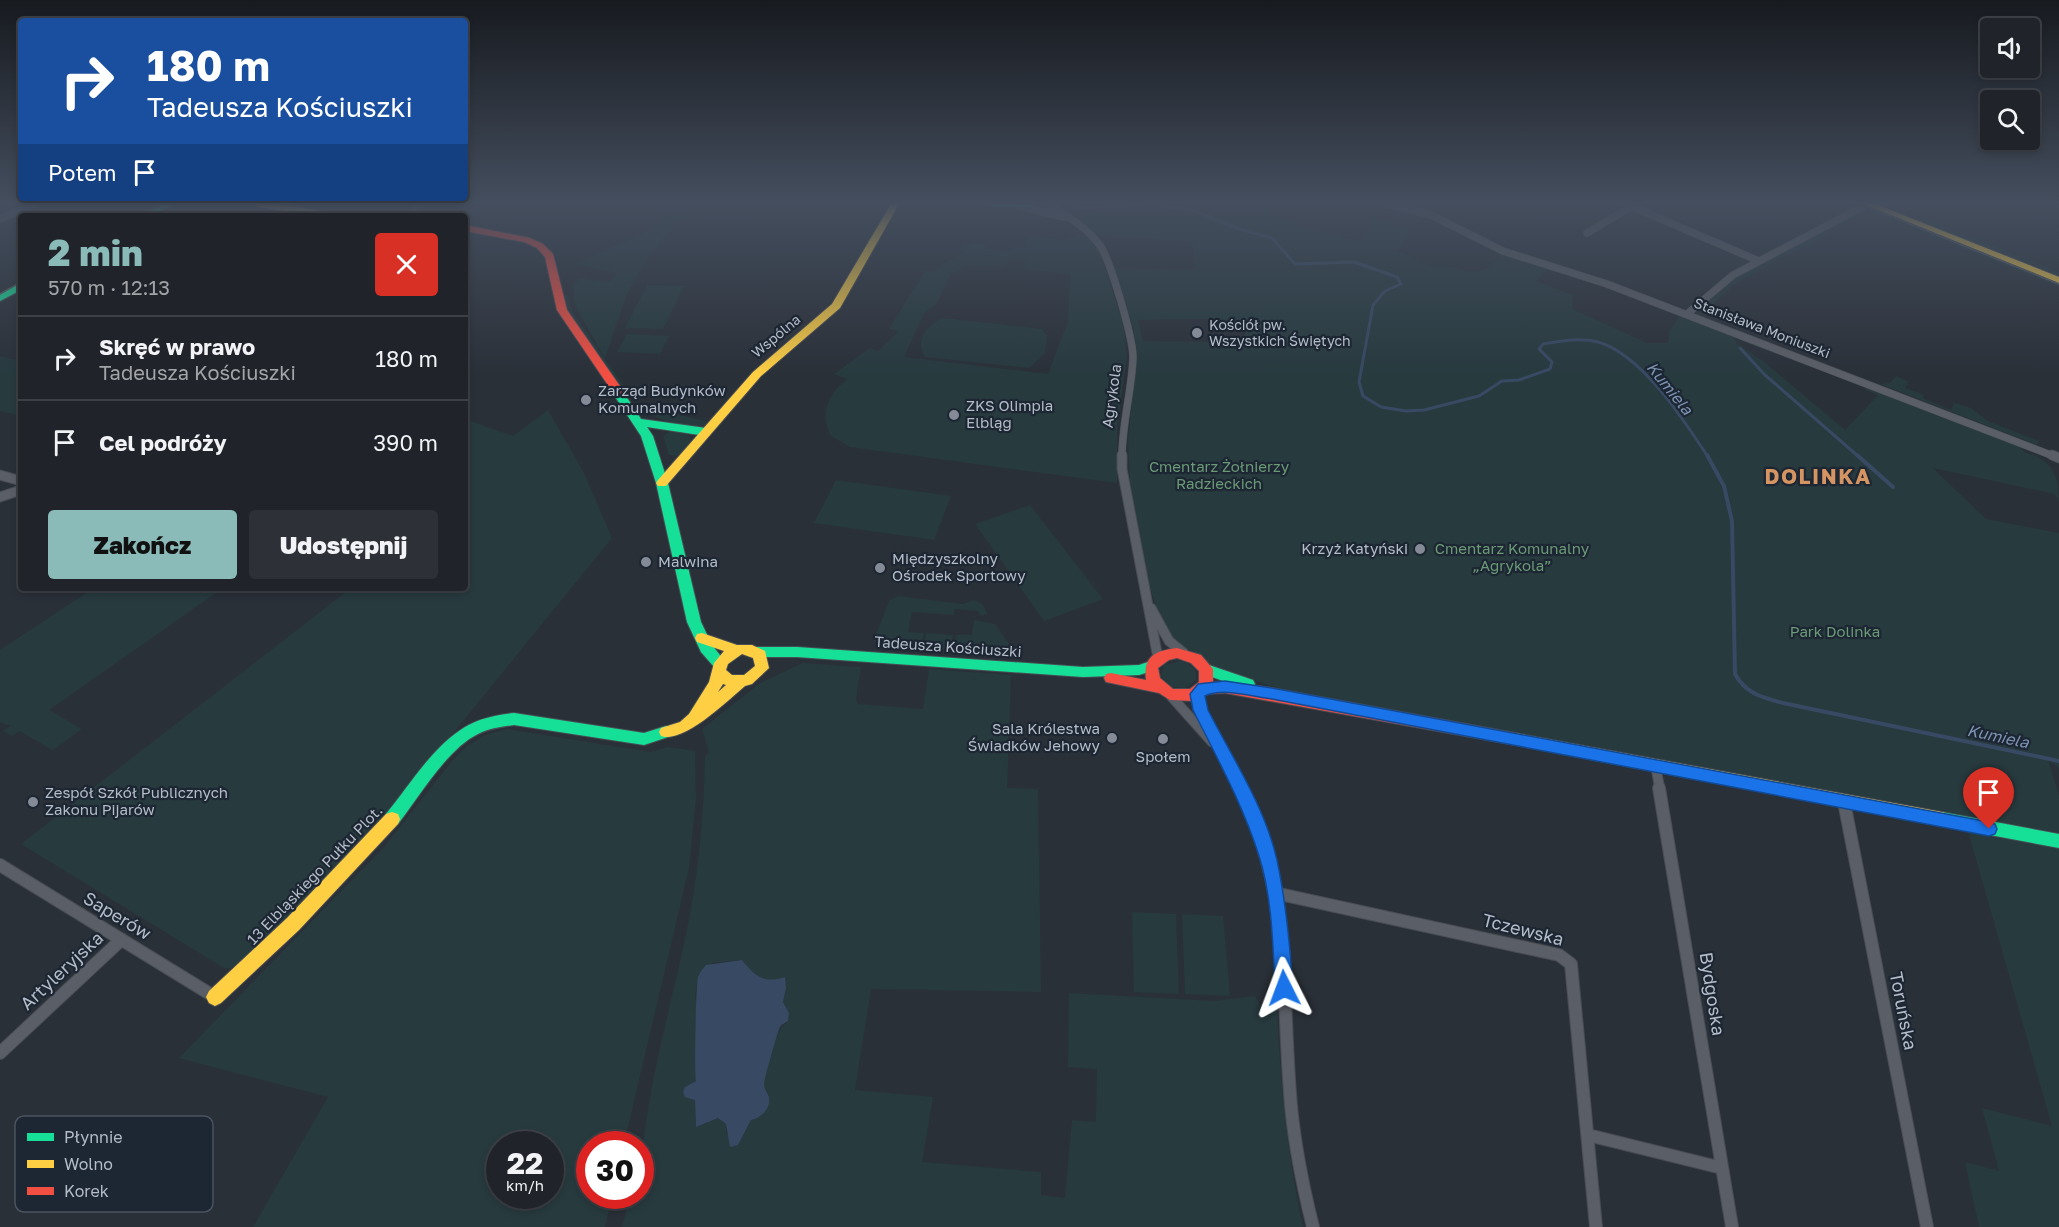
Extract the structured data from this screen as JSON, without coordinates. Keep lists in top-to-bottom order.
{
  "streets": {
    "street": [
      "Stanisława Moniuszki",
      "Wspólna",
      "Agrykola",
      "Tadeusza Kościuszki",
      "13 Elbląskiego Pułku Plot.",
      "Saperów",
      "Tczewska",
      "Artyleryjska",
      "Bydgoska",
      "Toruńska"
    ]
  },
  "crossings": [
    ["Agrykola", "Tadeusza Kościuszki"],
    ["Tadeusza Kościuszki", "13 Elbląskiego Pułku Plot."],
    ["13 Elbląskiego Pułku Plot.", "Saperów"],
    ["Saperów", "Artyleryjska"]
  ],
  "districts": ["DOLINKA"],
  "water": ["Kumiela"],
  "parks": ["Cmentarz Żołnierzy Radzieckich", "Cmentarz Komunalny „Agrykola”", "Park Dolinka"],
  "places": [
    "Kościół pw. Wszystkich Świętych",
    "Zarząd Budynków Komunalnych",
    "ZKS Olimpia Elbląg",
    "Krzyż Katyński",
    "Malwina",
    "Międzyszkolny Ośrodek Sportowy",
    "Sala Królestwa Świadków Jehowy",
    "Społem",
    "Zespół Szkół Publicznych Zakonu Pijarów"
  ],
  "legend": ["Płynnie", "Wolno", "Korek"],
  "page": {
    "turn": ["180 m", "Tadeusza Kościuszki"],
    "then": "Potem",
    "heading": ["2 min", "570 m · 12:13"],
    "list": [
      {
        "name": "Skręć w prawo",
        "note": "Tadeusza Kościuszki",
        "value": "180 m"
      },
      {
        "name": "Cel podróży",
        "value": "390 m"
      }
    ],
    "buttons": ["Zakończ", "Udostępnij"],
    "speed": "22 km/h",
    "limit": "30"
  }
}
